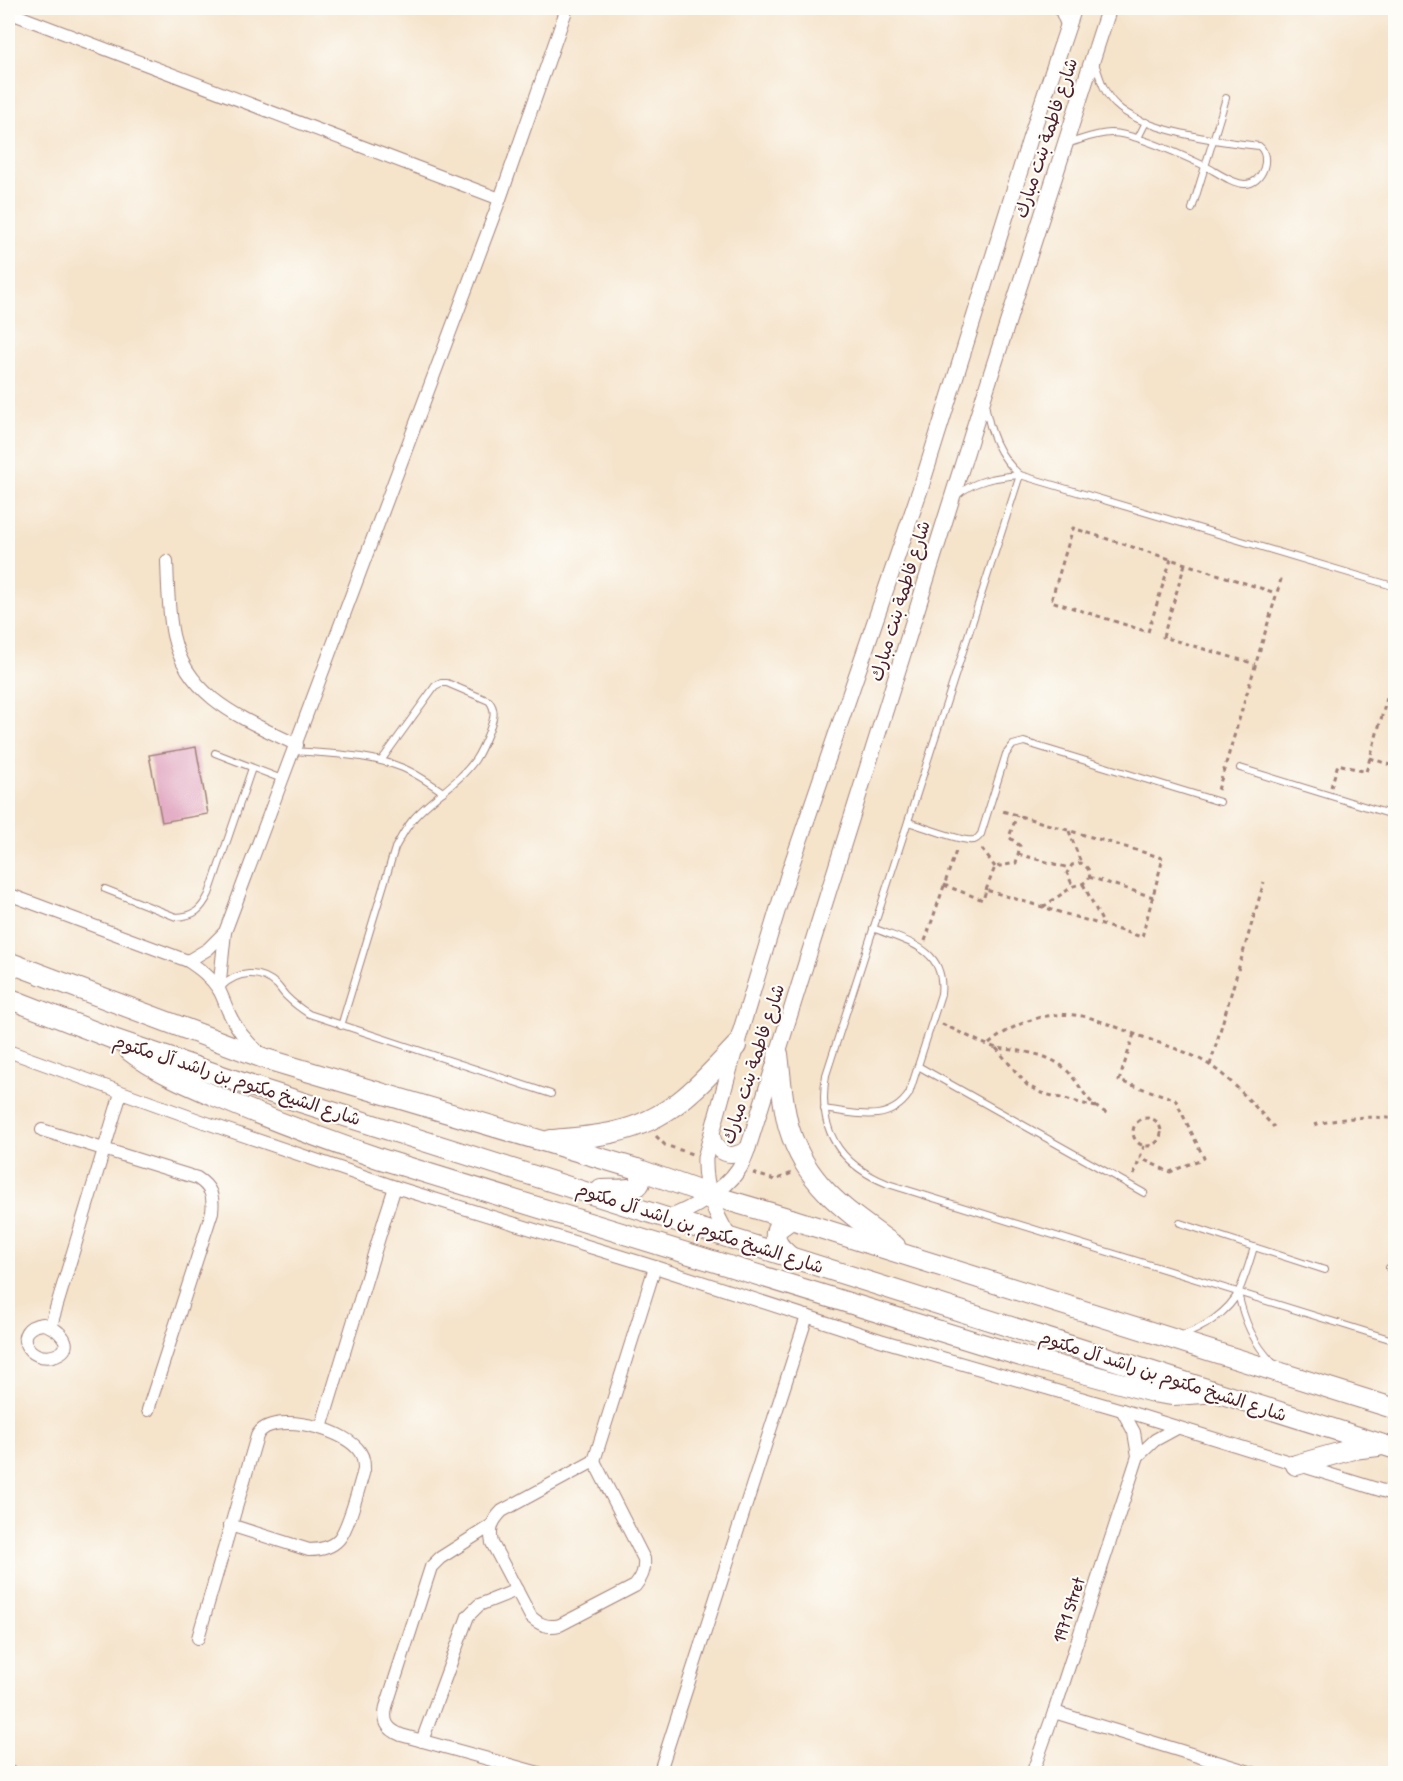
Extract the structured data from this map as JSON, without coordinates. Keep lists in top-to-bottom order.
{
  "streets": {
    "main road": ["شارع الشيخ مكتوم بن راشد آل مكتوم"],
    "street": ["شارع فاطمة بنت مبارك", "1971 Stret"]
  },
  "crossings": [
    ["شارع فاطمة بنت مبارك", "شارع الشيخ مكتوم بن راشد آل مكتوم"]
  ]
}
